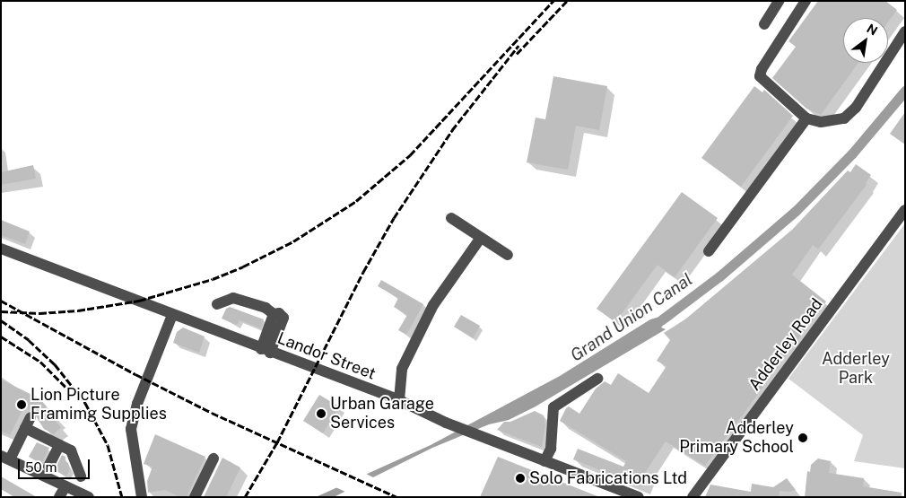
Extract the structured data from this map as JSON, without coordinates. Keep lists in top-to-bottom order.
{
  "streets": {
    "street": ["Adderley Road", "Landor Street"]
  },
  "water": ["Grand Union Canal"],
  "parks": ["Adderley Park"],
  "places": [
    "Lion Picture Framimg Supplies",
    "Urban Garage Services",
    "Adderley Primary School",
    "Solo Fabrications Ltd"
  ],
  "scale_bar": "50 m",
  "north": "top right"
}
